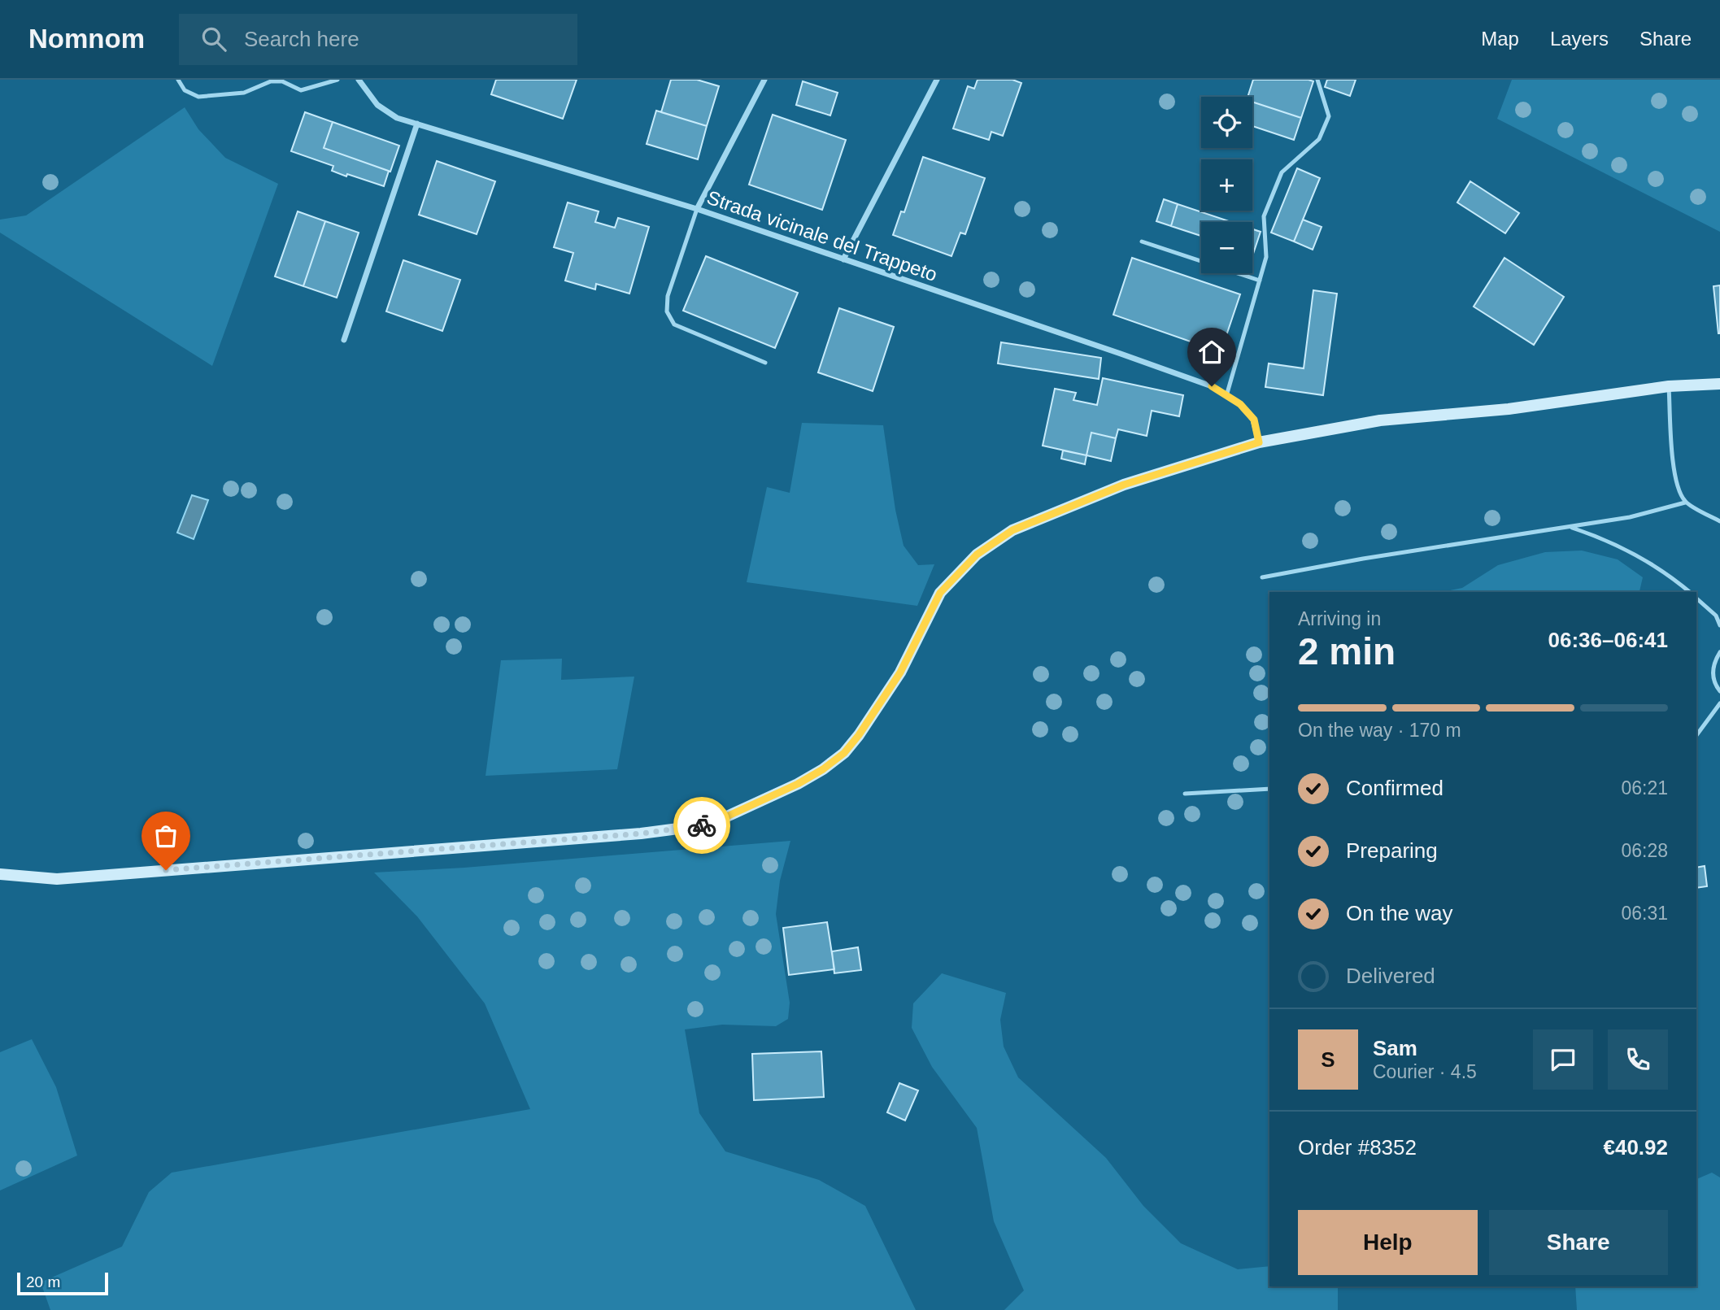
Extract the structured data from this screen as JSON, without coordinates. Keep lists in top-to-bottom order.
{
  "streets": {
    "street": ["Strada vicinale del Trappeto"]
  },
  "scale_bar": "20 m",
  "page": {
    "header": "Nomnom",
    "search": "Search here",
    "nav": ["Map", "Layers", "Share"],
    "map_buttons": ["+", "−"],
    "heading": ["2 min", "Arriving in", "06:36–06:41"],
    "panel": [
      "Sam",
      "Courier · 4.5",
      "Order #8352",
      "€40.92"
    ],
    "bar": "On the way · 170 m",
    "list": [
      ["Confirmed", "06:21"],
      ["Preparing", "06:28"],
      ["On the way", "06:31"],
      "Delivered"
    ],
    "round": "S",
    "buttons": ["Help", "Share"],
    "scale": "20 m"
  }
}
